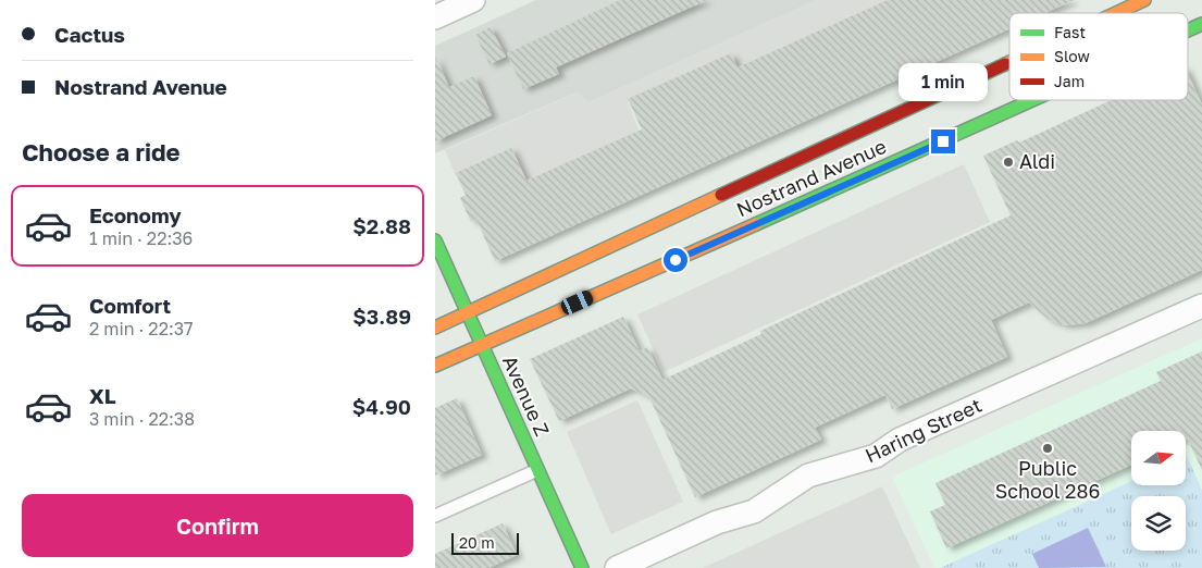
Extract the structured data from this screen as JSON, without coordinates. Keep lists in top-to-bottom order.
{
  "streets": {
    "main road": ["Nostrand Avenue", "Avenue Z"],
    "street": ["Haring Street"]
  },
  "crossings": [
    ["Nostrand Avenue", "Avenue Z"]
  ],
  "places": ["Aldi", "Public School 286"],
  "legend": ["Fast", "Slow", "Jam"],
  "scale_bar": "20 m",
  "north": "right",
  "page": {
    "banner": ["Cactus", "Nostrand Avenue"],
    "bubble": "1 min",
    "heading": "Choose a ride",
    "list": [
      {
        "name": "Economy",
        "note": "1 min · 22:36",
        "value": "$2.88"
      },
      {
        "name": "Comfort",
        "note": "2 min · 22:37",
        "value": "$3.89"
      },
      {
        "name": "XL",
        "note": "3 min · 22:38",
        "value": "$4.90"
      }
    ],
    "buttons": "Confirm",
    "scale": "20 m"
  }
}
